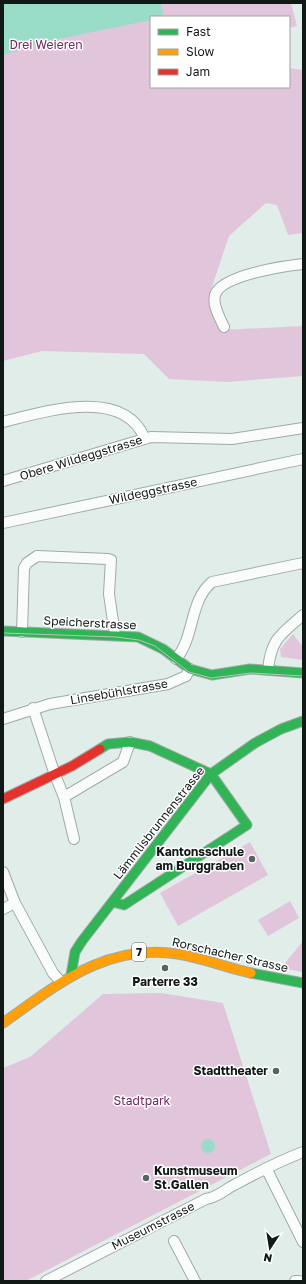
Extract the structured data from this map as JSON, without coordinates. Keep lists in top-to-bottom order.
{
  "streets": {
    "street": [
      "Obere Wildeggstrasse",
      "Wildeggstrasse",
      "Speicherstrasse",
      "Linsebühlstrasse",
      "Lämmlisbrunnenstrasse",
      "7",
      "Rorschacher Strasse",
      "Museumstrasse"
    ]
  },
  "crossings": [
    ["Speicherstrasse", "Linsebühlstrasse"],
    ["Lämmlisbrunnenstrasse", "Rorschacher Strasse"]
  ],
  "parks": ["Drei Weieren", "Stadtpark"],
  "places": [
    "Kantonsschule am Burggraben",
    "Parterre 33",
    "Stadttheater",
    "Kunstmuseum St.Gallen"
  ],
  "legend": ["Fast", "Slow", "Jam"],
  "north": "bottom"
}
